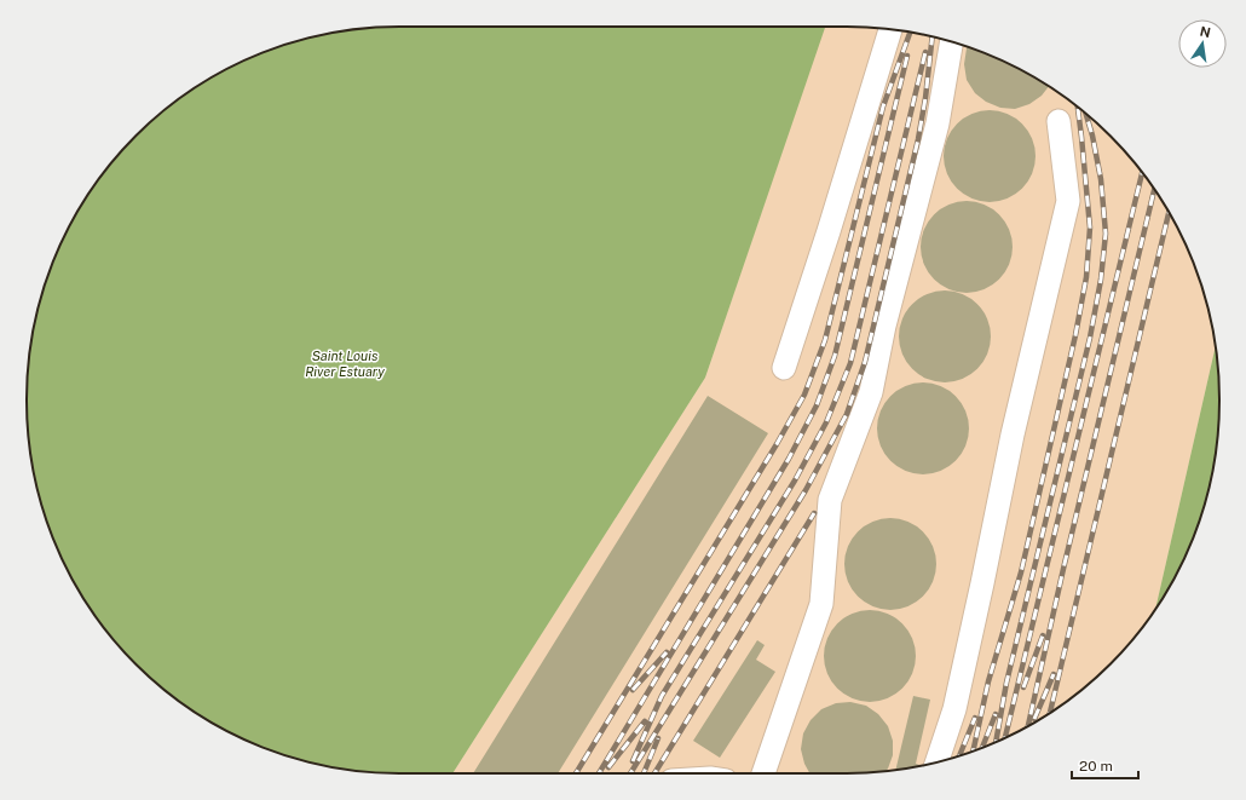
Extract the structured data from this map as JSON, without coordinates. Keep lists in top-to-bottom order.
{
  "water": ["Saint Louis River Estuary"],
  "scale_bar": "20 m",
  "north": "top"
}
